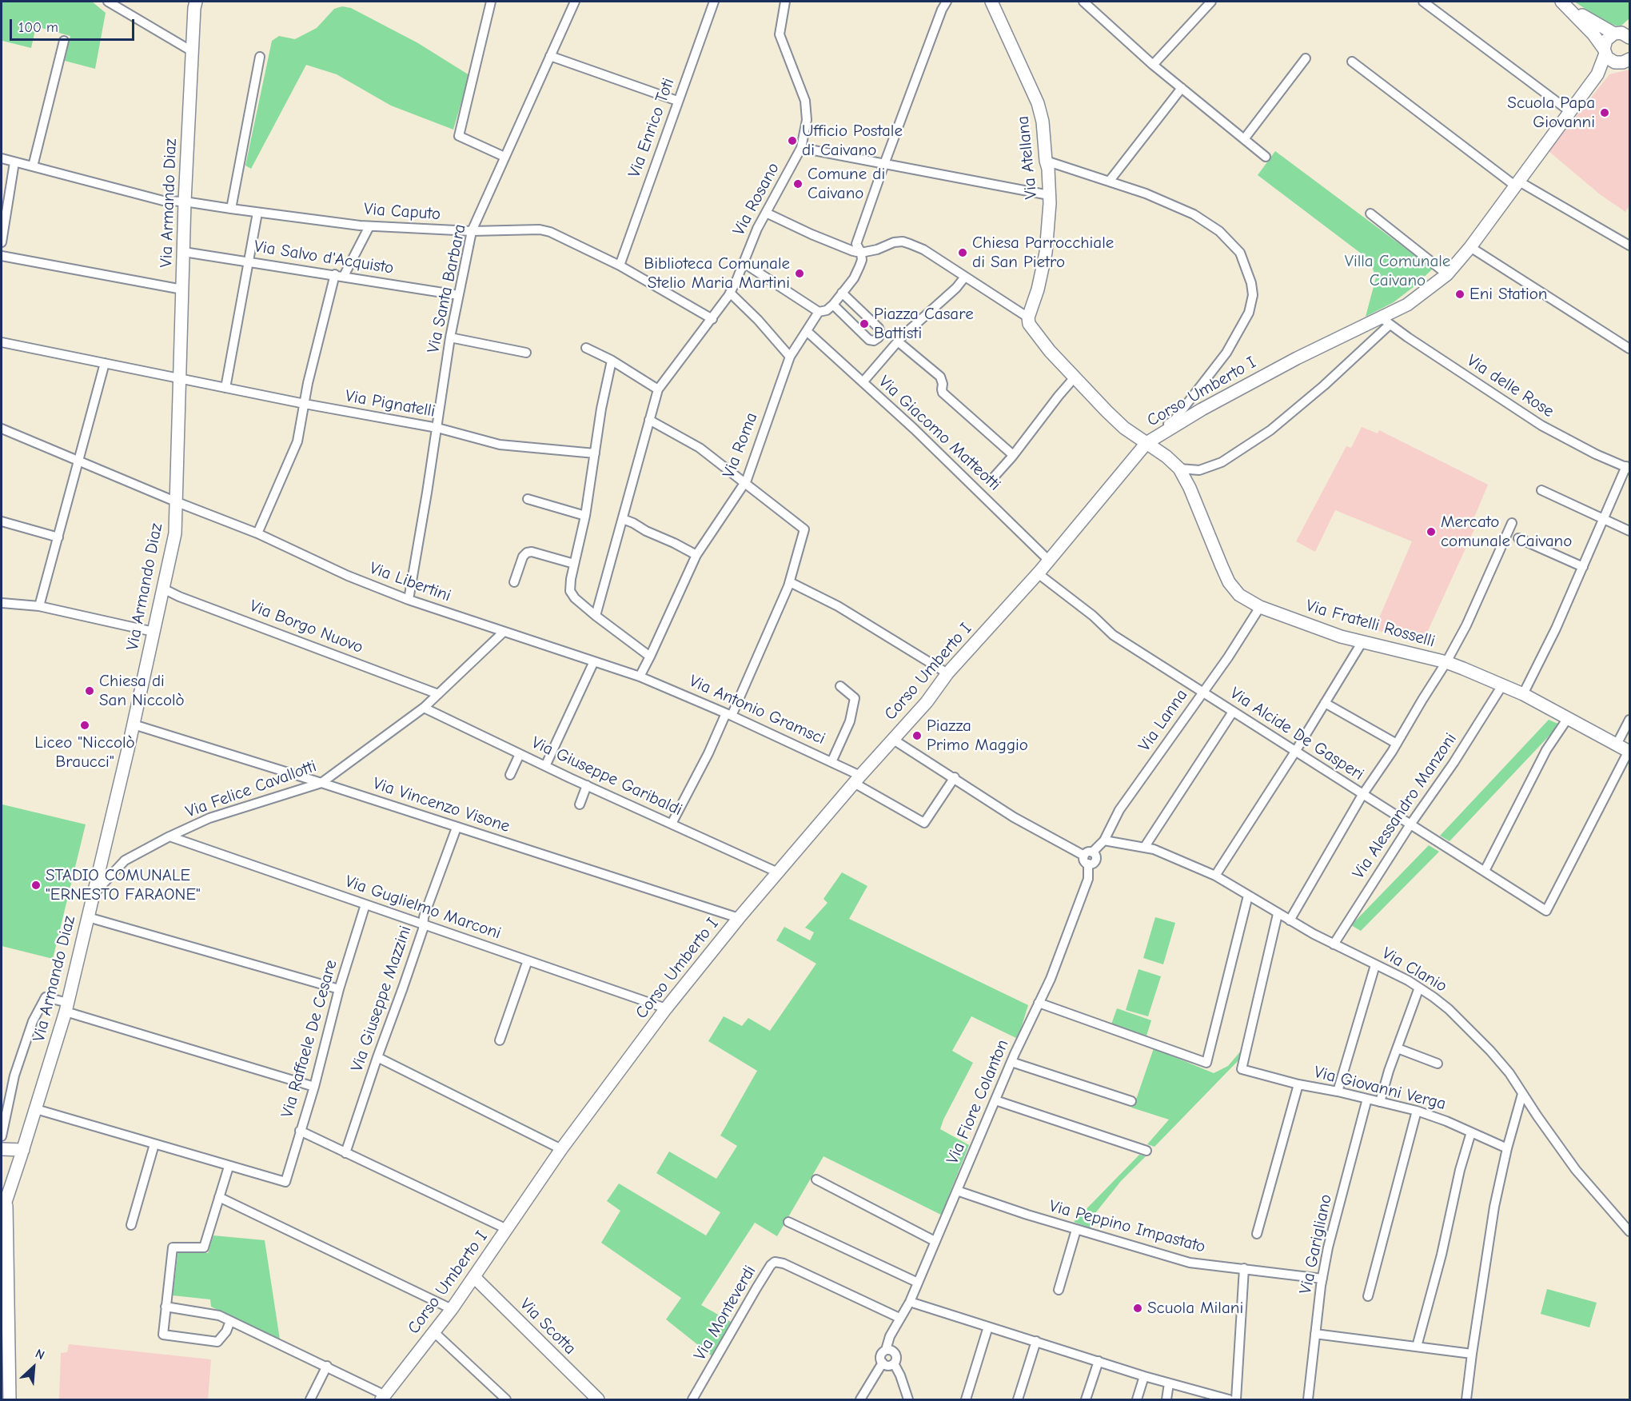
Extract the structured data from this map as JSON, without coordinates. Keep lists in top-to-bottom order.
{
  "streets": {
    "main road": [
      "Via Atellana",
      "Via Armando Diaz",
      "Corso Umberto I",
      "Via Fratelli Rosselli",
      "Via Scotta"
    ],
    "street": [
      "Via Enrico Toti",
      "Via Rosano",
      "Via Caputo",
      "Via Salvo d'Acquisto",
      "Via Santa Barbara",
      "Via delle Rose",
      "Via Pignatelli",
      "Via Giacomo Matteotti",
      "Via Roma",
      "Via Libertini",
      "Via Borgo Nuovo",
      "Via Antonio Gramsci",
      "Via Lanna",
      "Via Alcide De Gasperi",
      "Via Giuseppe Garibaldi",
      "Via Felice Cavallotti",
      "Via Vincenzo Visone",
      "Via Alessandro Manzoni",
      "Via Guglielmo Marconi",
      "Via Clanio",
      "Via Giuseppe Mazzini",
      "Via Raffaele De Cesare",
      "Via Giovanni Verga",
      "Via Fiore Colanton",
      "Via Peppino Impastato",
      "Via Garigliano",
      "Via Monteverdi"
    ]
  },
  "crossings": [
    ["Via Enrico Toti", "Via Caputo"],
    ["Via Atellana", "Via Fratelli Rosselli"],
    ["Via Rosano", "Via Caputo"],
    ["Via Armando Diaz", "Via Caputo"],
    ["Via Armando Diaz", "Via Salvo d'Acquisto"],
    ["Via Armando Diaz", "Via Pignatelli"],
    ["Via Armando Diaz", "Via Libertini"],
    ["Via Armando Diaz", "Via Borgo Nuovo"],
    ["Via Armando Diaz", "Via Felice Cavallotti"],
    ["Via Armando Diaz", "Via Vincenzo Visone"],
    ["Via Caputo", "Via Santa Barbara"],
    ["Via Salvo d'Acquisto", "Via Santa Barbara"],
    ["Via Santa Barbara", "Via Pignatelli"],
    ["Via Santa Barbara", "Via Libertini"],
    ["Via delle Rose", "Corso Umberto I"],
    ["Corso Umberto I", "Via Giacomo Matteotti"],
    ["Corso Umberto I", "Via Fratelli Rosselli"],
    ["Corso Umberto I", "Via Antonio Gramsci"],
    ["Corso Umberto I", "Via Alcide De Gasperi"],
    ["Corso Umberto I", "Via Giuseppe Garibaldi"],
    ["Corso Umberto I", "Via Vincenzo Visone"],
    ["Corso Umberto I", "Via Guglielmo Marconi"],
    ["Corso Umberto I", "Via Scotta"],
    ["Via Giacomo Matteotti", "Via Roma"],
    ["Via Roma", "Via Libertini"],
    ["Via Roma", "Via Antonio Gramsci"],
    ["Via Libertini", "Via Antonio Gramsci"],
    ["Via Libertini", "Via Felice Cavallotti"],
    ["Via Fratelli Rosselli", "Via Lanna"],
    ["Via Fratelli Rosselli", "Via Alcide De Gasperi"],
    ["Via Fratelli Rosselli", "Via Alessandro Manzoni"],
    ["Via Borgo Nuovo", "Via Felice Cavallotti"],
    ["Via Lanna", "Via Alcide De Gasperi"],
    ["Via Lanna", "Via Clanio"],
    ["Via Lanna", "Via Fiore Colanton"],
    ["Via Alcide De Gasperi", "Via Alessandro Manzoni"],
    ["Via Giuseppe Garibaldi", "Via Felice Cavallotti"],
    ["Via Felice Cavallotti", "Via Vincenzo Visone"],
    ["Via Felice Cavallotti", "Via Guglielmo Marconi"],
    ["Via Vincenzo Visone", "Via Giuseppe Mazzini"],
    ["Via Alessandro Manzoni", "Via Clanio"],
    ["Via Guglielmo Marconi", "Via Giuseppe Mazzini"],
    ["Via Guglielmo Marconi", "Via Raffaele De Cesare"],
    ["Via Clanio", "Via Giovanni Verga"],
    ["Via Giovanni Verga", "Via Garigliano"],
    ["Via Fiore Colanton", "Via Peppino Impastato"],
    ["Via Fiore Colanton", "Via Monteverdi"],
    ["Via Peppino Impastato", "Via Garigliano"]
  ],
  "parks": ["Villa Comunale Caivano"],
  "places": [
    "Scuola Papa Giovanni",
    "Ufficio Postale di Caivano",
    "Comune di Caivano",
    "Chiesa Parrocchiale di San Pietro",
    "Biblioteca Comunale Stelio Maria Martini",
    "Eni Station",
    "Piazza Casare Battisti",
    "Mercato comunale Caivano",
    "Chiesa di San Niccolò",
    "Liceo \"Niccolò Braucci\"",
    "Piazza Primo Maggio",
    "STADIO COMUNALE \"ERNESTO FARAONE\"",
    "Scuola Milani"
  ],
  "scale_bar": "100 m",
  "north": "top right"
}
